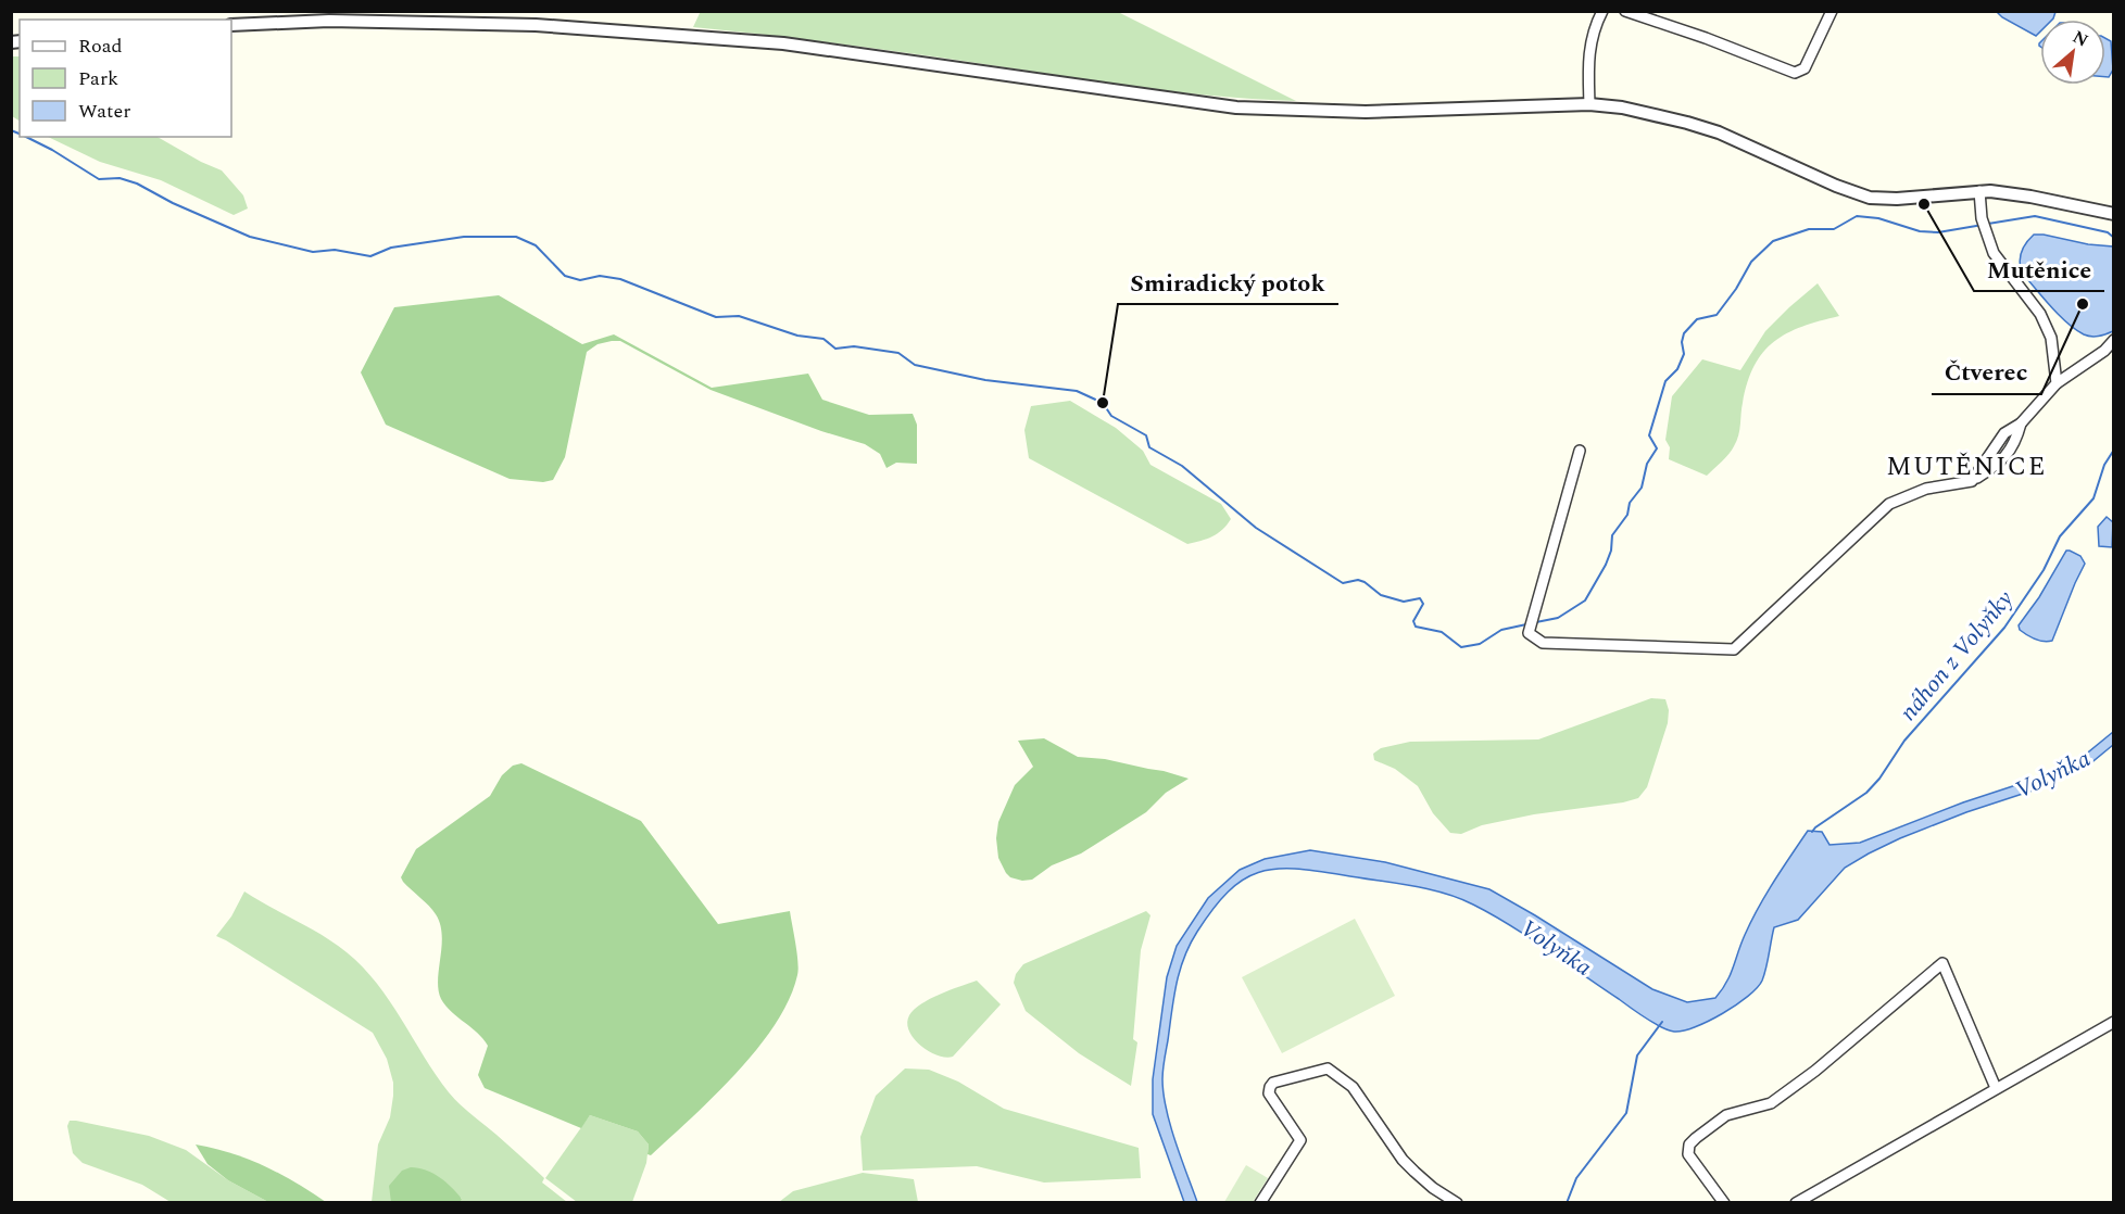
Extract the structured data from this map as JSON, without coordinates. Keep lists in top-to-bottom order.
{
  "districts": ["MUTĚNICE"],
  "water": ["náhon z Volyňky", "Volyňka"],
  "places": ["Mutěnice", "Čtverec", "Smiradický potok"],
  "legend": ["Road", "Park", "Water"],
  "north": "top right"
}
